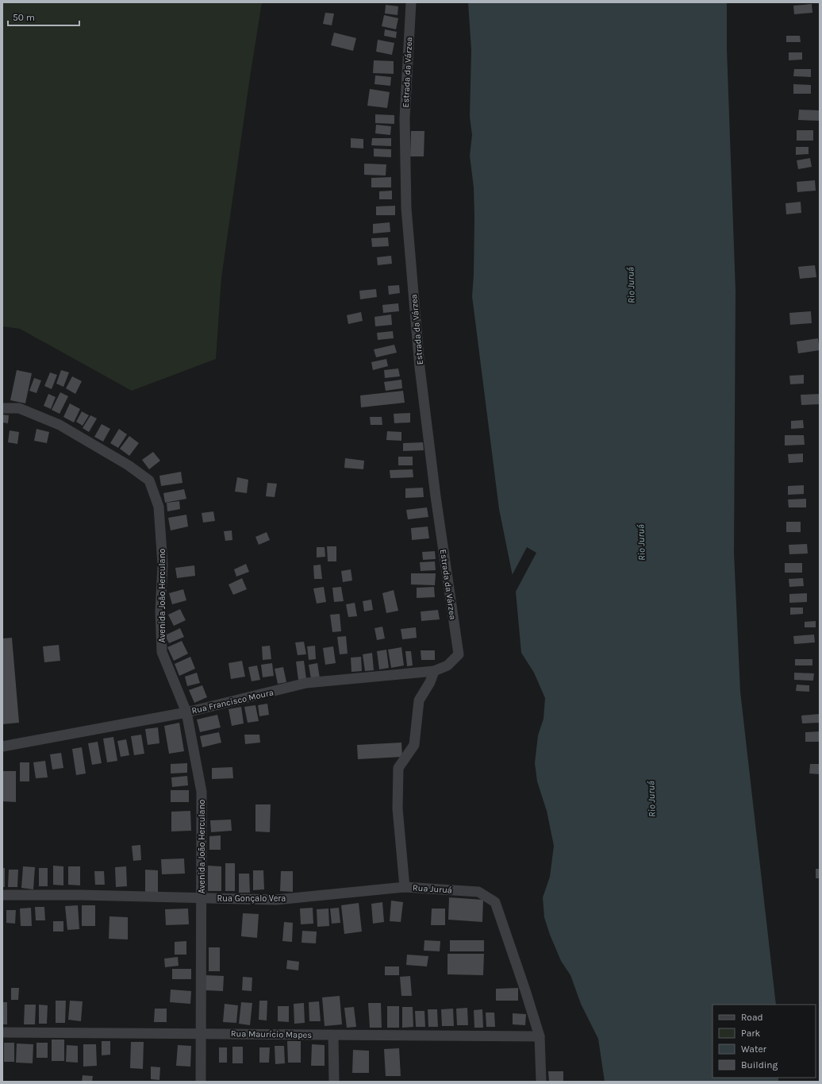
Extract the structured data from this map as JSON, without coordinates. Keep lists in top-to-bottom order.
{
  "streets": {
    "street": [
      "Estrada da Várzea",
      "Avenida João Herculano",
      "Rua Francisco Moura",
      "Rua Juruá",
      "Rua Gonçalo Vera",
      "Rua Maurício Mapes"
    ]
  },
  "crossings": [
    ["Estrada da Várzea", "Rua Francisco Moura"],
    ["Avenida João Herculano", "Rua Francisco Moura"],
    ["Avenida João Herculano", "Rua Gonçalo Vera"],
    ["Avenida João Herculano", "Rua Maurício Mapes"],
    ["Rua Francisco Moura", "Rua Juruá"],
    ["Rua Juruá", "Rua Gonçalo Vera"],
    ["Rua Juruá", "Rua Maurício Mapes"]
  ],
  "water": ["Rio Juruá"],
  "legend": [
    "Road",
    "Park",
    "Water",
    "Building"
  ],
  "scale_bar": "50 m"
}
